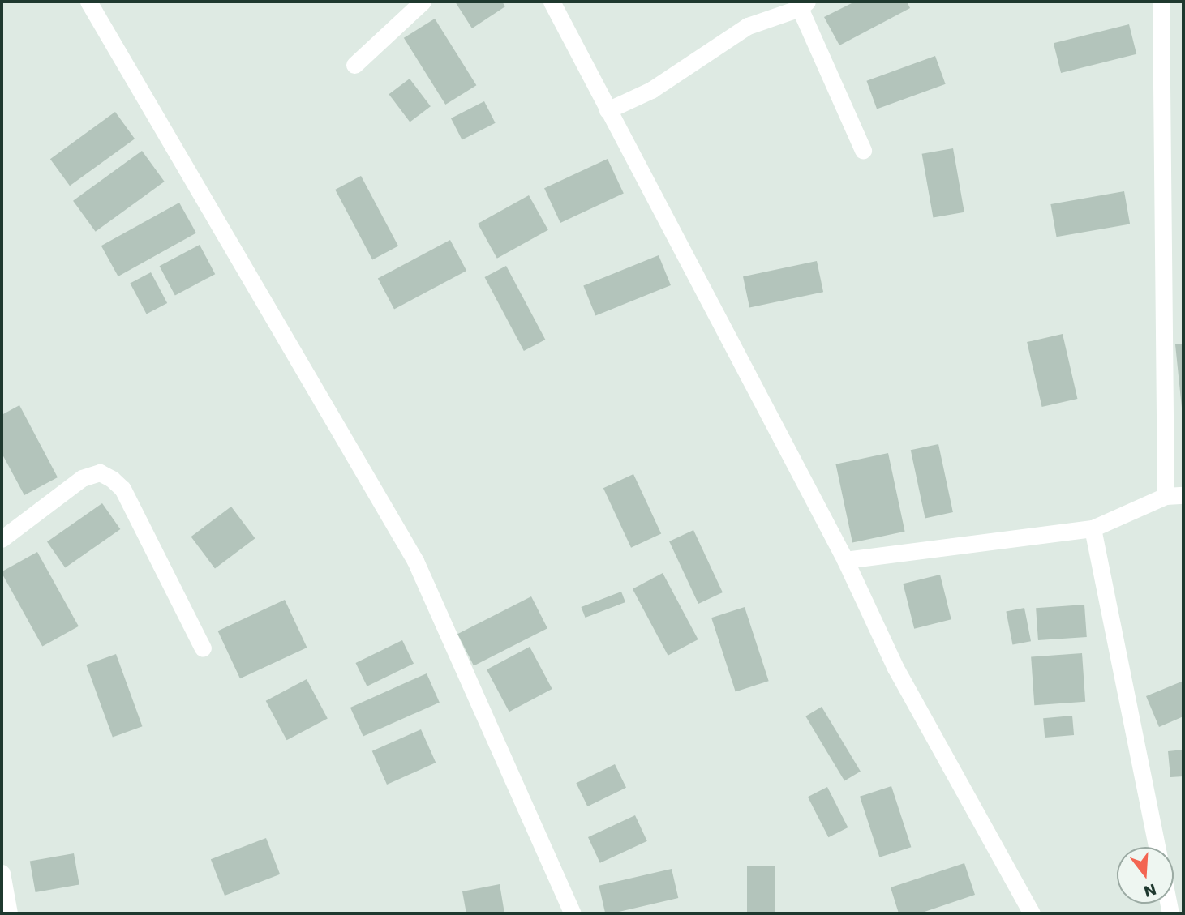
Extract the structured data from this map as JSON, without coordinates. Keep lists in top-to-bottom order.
{
  "north": "bottom"
}
